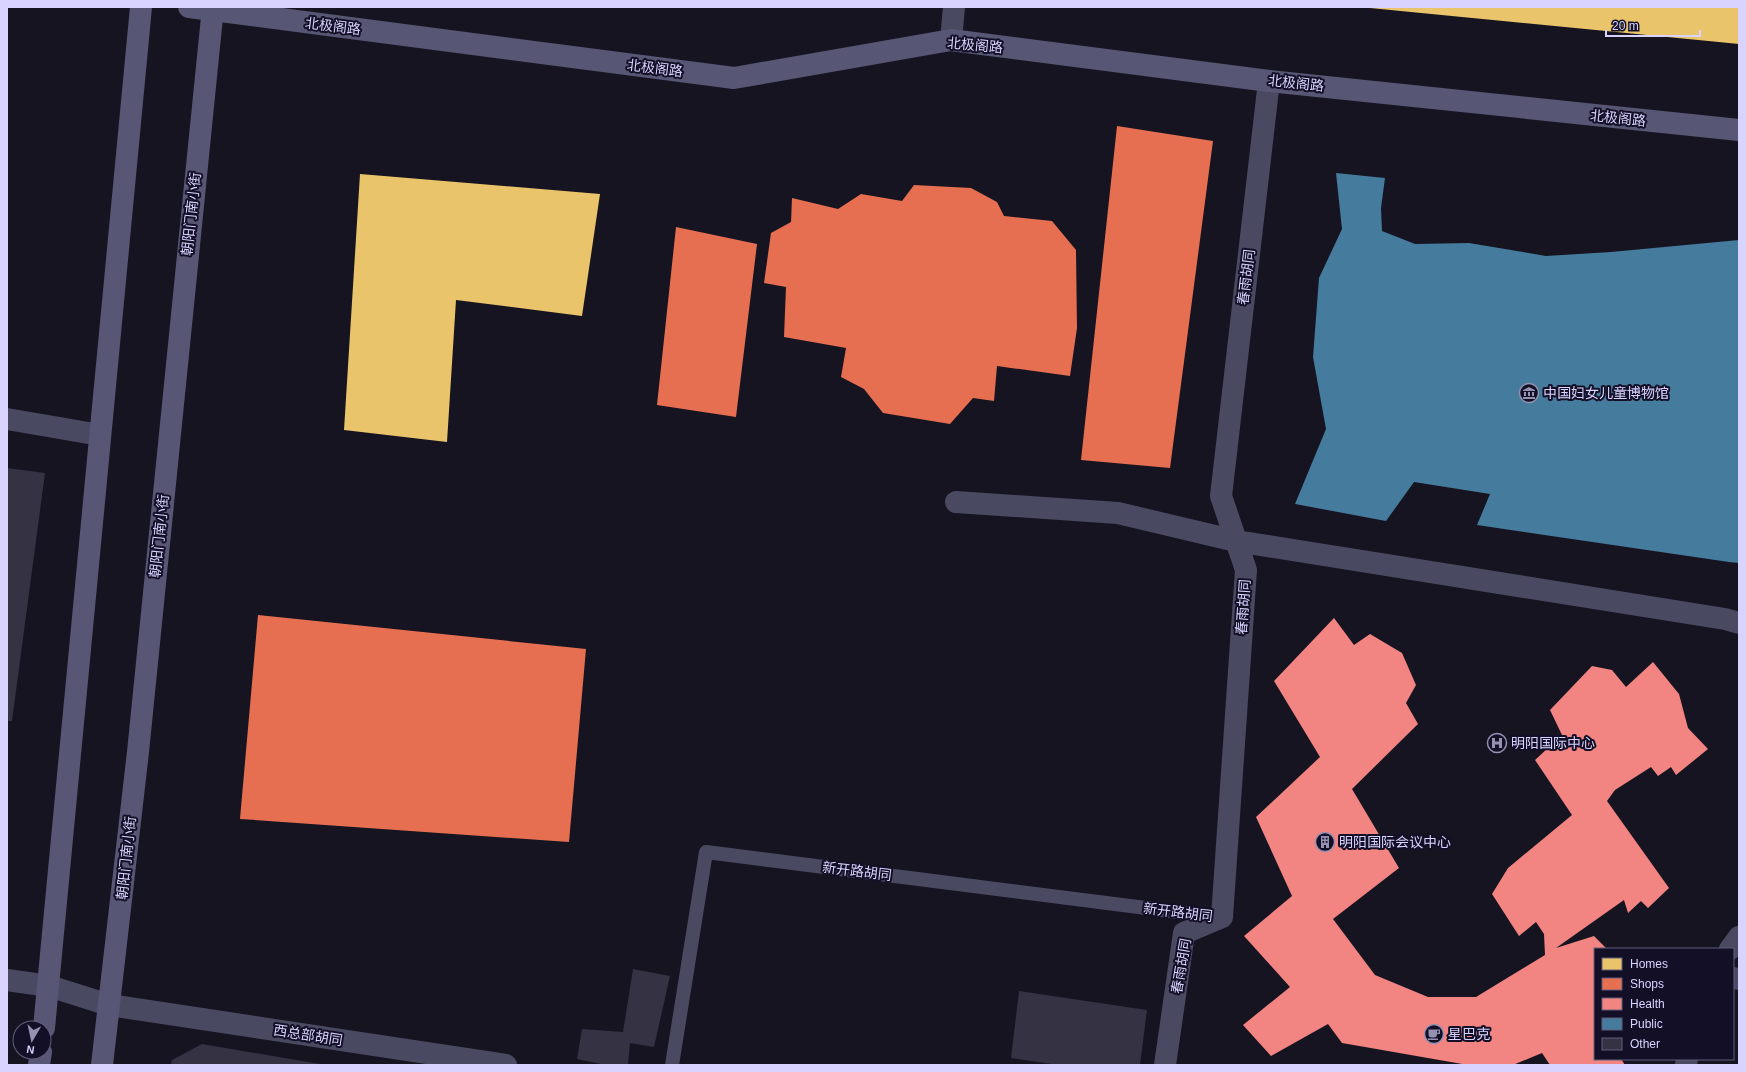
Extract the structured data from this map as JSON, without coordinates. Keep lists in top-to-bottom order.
{
  "streets": {
    "main road": ["北极阁路", "朝阳门南小街"],
    "street": ["春雨胡同", "西总部胡同"],
    "lane": ["新开路胡同"]
  },
  "crossings": [
    ["北极阁路", "朝阳门南小街"],
    ["北极阁路", "春雨胡同"],
    ["朝阳门南小街", "西总部胡同"],
    ["春雨胡同", "新开路胡同"]
  ],
  "places": {
    "museum": ["中国妇女儿童博物馆"],
    "hospital": ["明阳国际中心"],
    "building": ["明阳国际会议中心"],
    "cafe": ["星巴克"]
  },
  "legend": [
    "Homes",
    "Shops",
    "Health",
    "Public",
    "Other"
  ],
  "scale_bar": "20 m",
  "north": "bottom"
}
